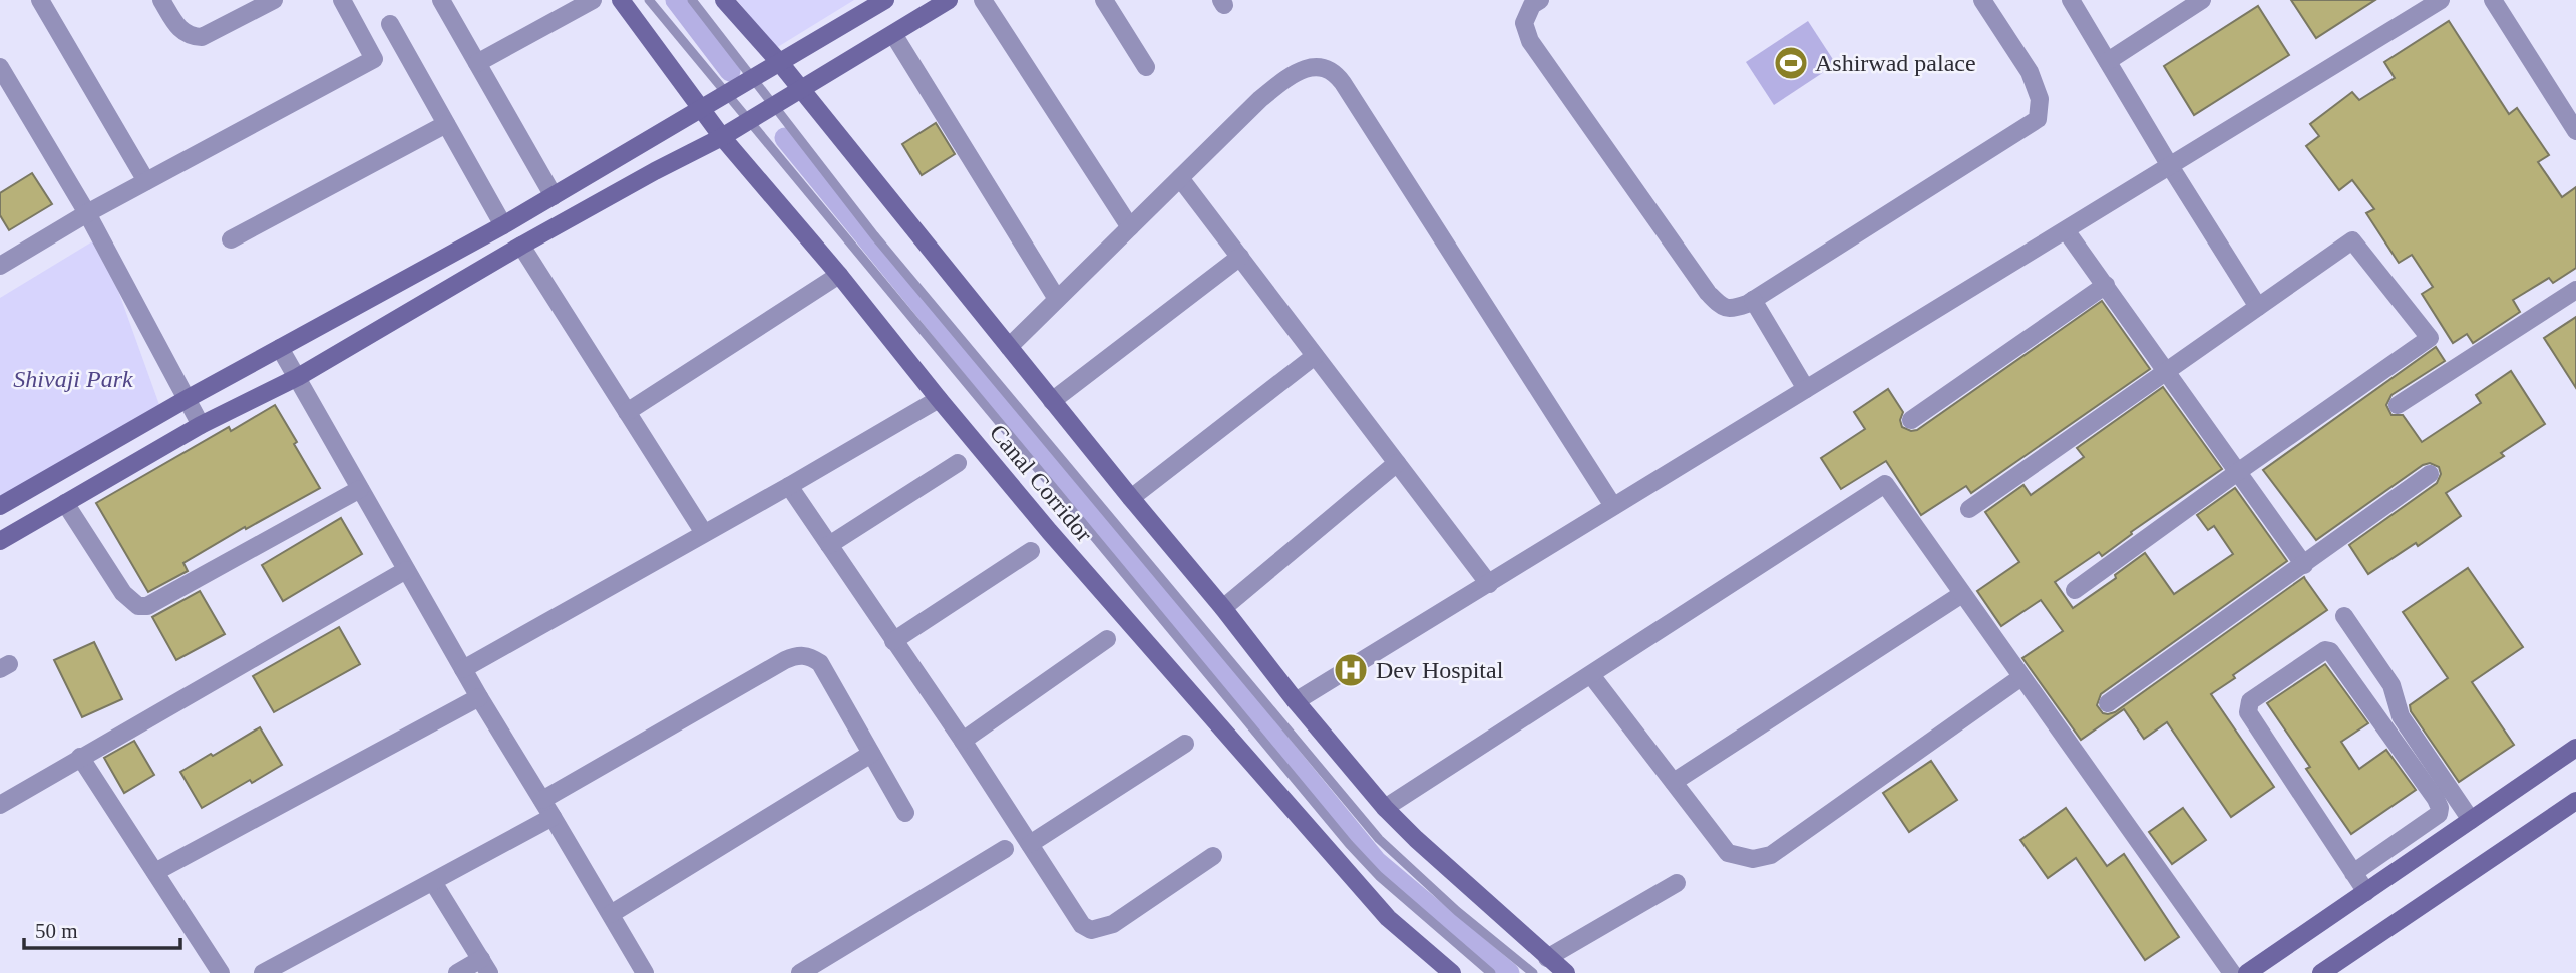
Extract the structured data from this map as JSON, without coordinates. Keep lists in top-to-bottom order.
{
  "streets": {
    "street": ["Canal Corridor"]
  },
  "parks": ["Shivaji Park"],
  "places": {
    "sports": ["Ashirwad palace"],
    "hospital": ["Dev Hospital"]
  },
  "scale_bar": "50 m"
}
